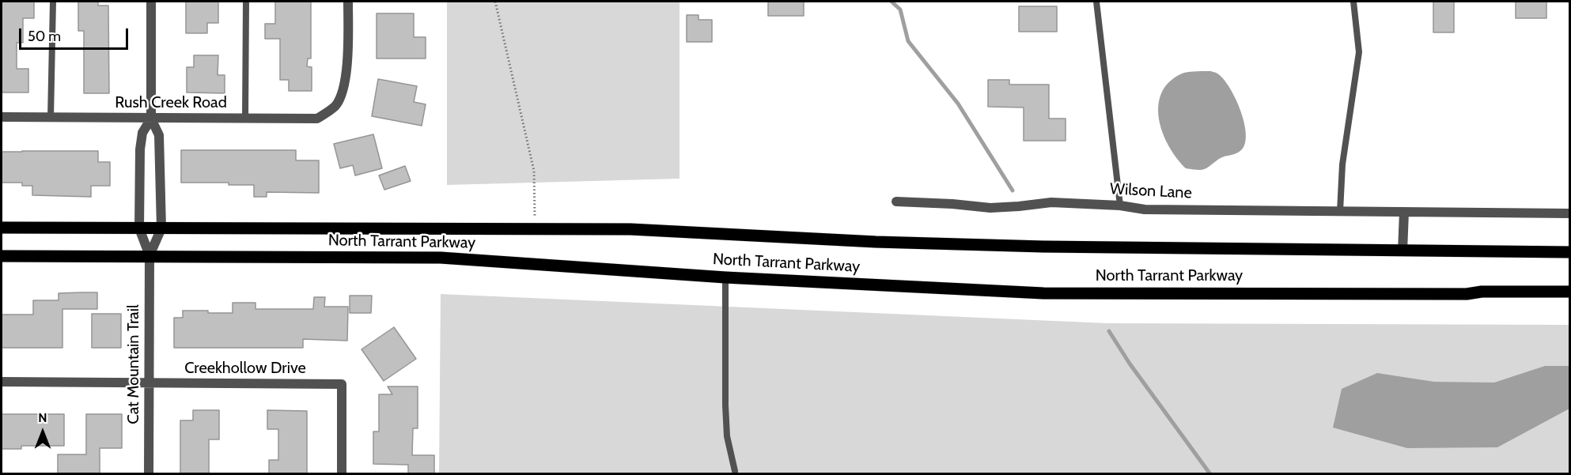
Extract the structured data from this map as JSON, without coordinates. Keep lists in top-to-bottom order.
{
  "streets": {
    "main road": ["North Tarrant Parkway"],
    "street": [
      "Rush Creek Road",
      "Wilson Lane",
      "Cat Mountain Trail",
      "Creekhollow Drive"
    ]
  },
  "crossings": [
    ["Rush Creek Road", "Cat Mountain Trail"],
    ["North Tarrant Parkway", "Cat Mountain Trail"],
    ["Cat Mountain Trail", "Creekhollow Drive"]
  ],
  "scale_bar": "50 m",
  "north": "top"
}
